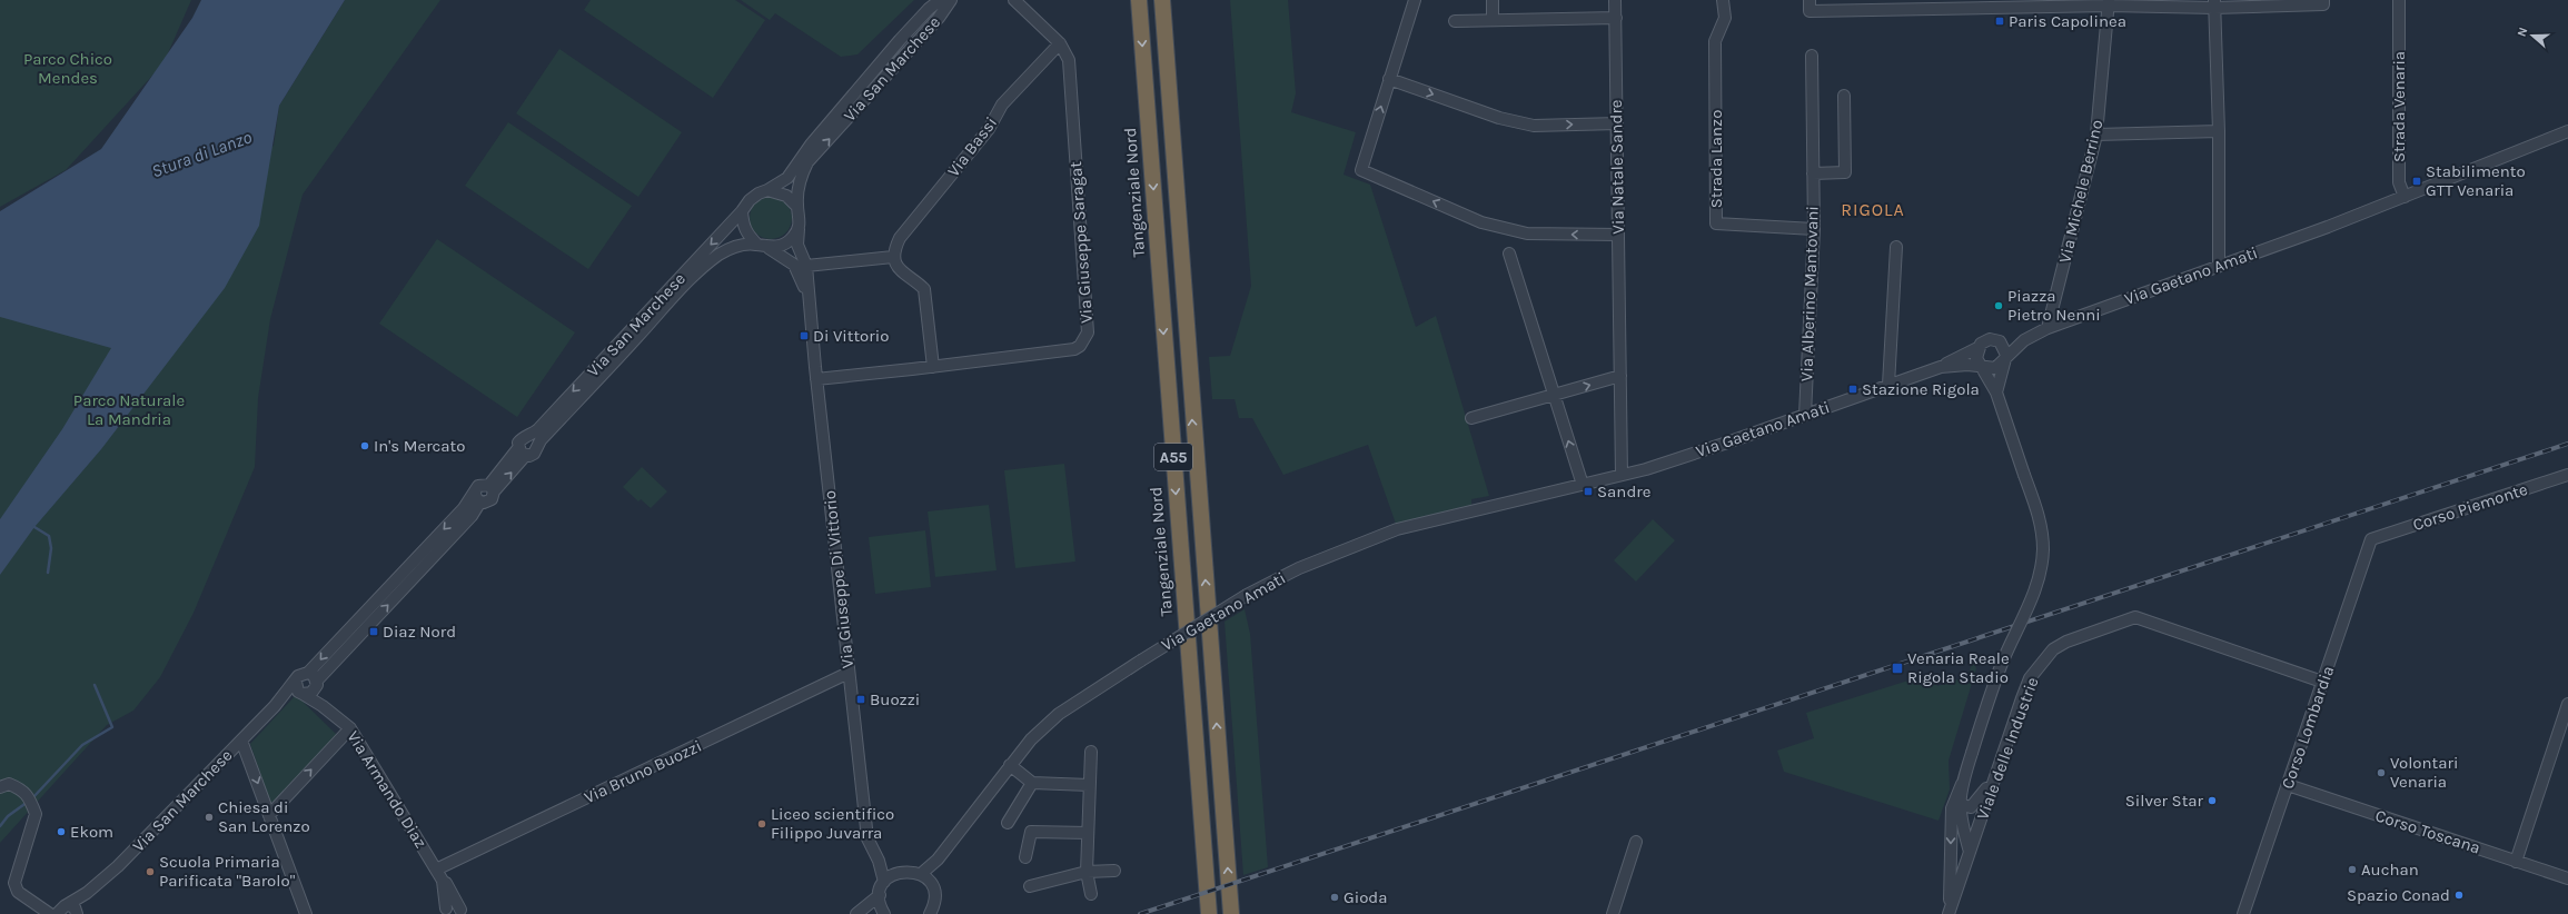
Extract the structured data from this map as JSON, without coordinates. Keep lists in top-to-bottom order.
{
  "streets": {
    "highway": ["Tangenziale Nord", "A55"],
    "street": [
      "Via San Marchese",
      "Strada Venaria",
      "Via Bassi",
      "Strada Lanzo",
      "Via Natale Sandre",
      "Via Michele Berrino",
      "Via Giuseppe Saragat",
      "Via Gaetano Amati",
      "Via Alberino Mantovani",
      "Corso Piemonte",
      "Via Giuseppe Di Vittorio",
      "Corso Lombardia",
      "Viale delle Industrie",
      "Via Bruno Buozzi",
      "Via Armando Diaz",
      "Corso Toscana"
    ]
  },
  "crossings": [
    ["Via San Marchese", "Via Giuseppe Di Vittorio"],
    ["Via San Marchese", "Via Armando Diaz"],
    ["Strada Venaria", "Via Gaetano Amati"],
    ["Via Bassi", "Via Giuseppe Saragat"],
    ["Strada Lanzo", "Via Alberino Mantovani"],
    ["Via Natale Sandre", "Via Gaetano Amati"],
    ["Via Michele Berrino", "Via Gaetano Amati"],
    ["Via Giuseppe Saragat", "Via Giuseppe Di Vittorio"],
    ["Via Gaetano Amati", "Via Alberino Mantovani"],
    ["Corso Piemonte", "Corso Lombardia"],
    ["Via Giuseppe Di Vittorio", "Via Bruno Buozzi"],
    ["Corso Lombardia", "Viale delle Industrie"],
    ["Corso Lombardia", "Corso Toscana"],
    ["Via Bruno Buozzi", "Via Armando Diaz"]
  ],
  "districts": ["RIGOLA"],
  "water": ["Stura di Lanzo"],
  "parks": ["Parco Chico Mendes", "Parco Naturale La Mandria"],
  "places": {
    "transit": [
      "Paris Capolinea",
      "Stabilimento GTT Venaria",
      "Di Vittorio",
      "Stazione Rigola",
      "Sandre",
      "Diaz Nord",
      "Venaria Reale Rigola Stadio",
      "Buozzi"
    ],
    "other": [
      "Piazza Pietro Nenni",
      "In's Mercato",
      "Volontari Venaria",
      "Silver Star",
      "Chiesa di San Lorenzo",
      "Liceo scientifico Filippo Juvarra",
      "Ekom",
      "Auchan",
      "Scuola Primaria Parificata \"Barolo\"",
      "Spazio Conad",
      "Gioda"
    ]
  },
  "north": "left"
}
